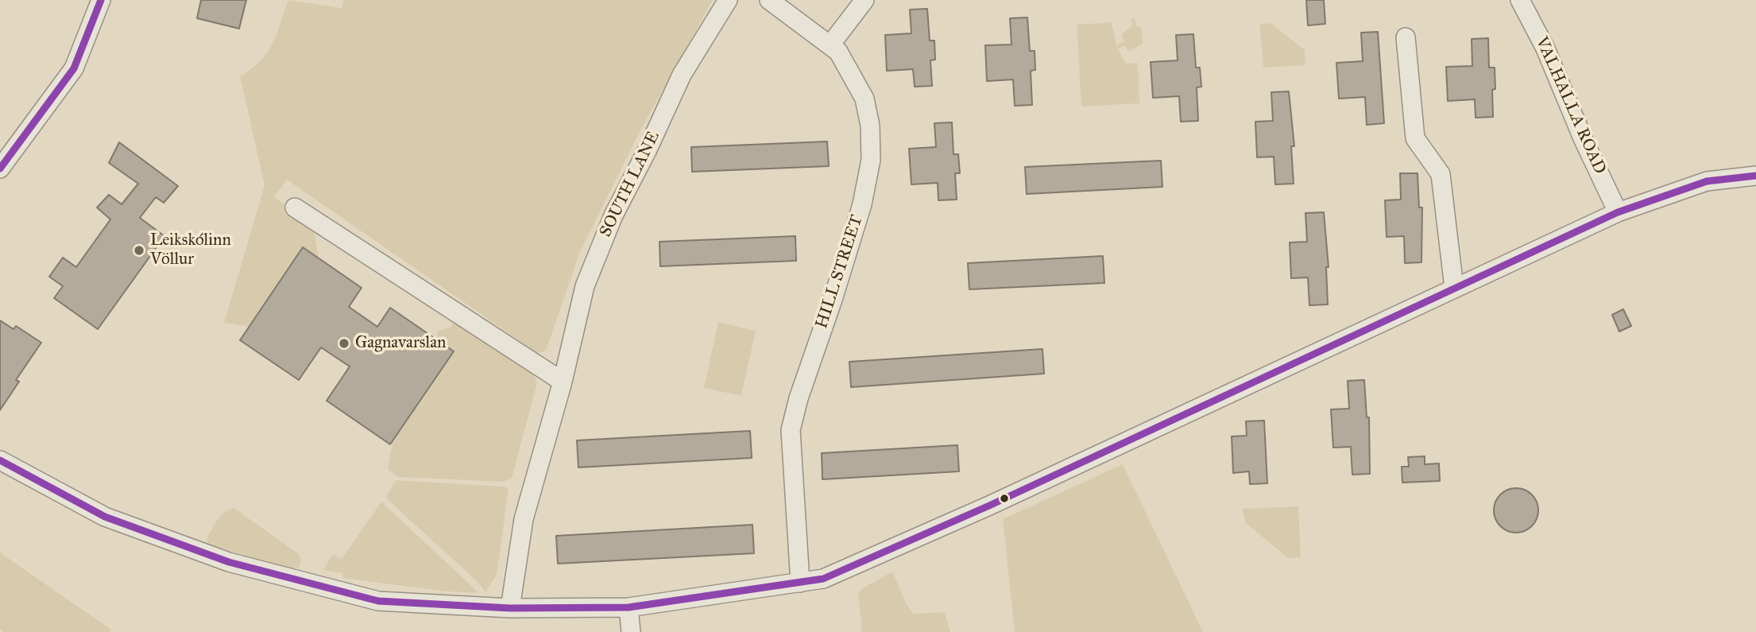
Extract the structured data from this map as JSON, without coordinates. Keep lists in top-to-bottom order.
{
  "streets": {
    "street": ["VALHALLA ROAD", "SOUTH LANE", "HILL STREET"]
  },
  "places": ["Leikskólinn Völlur", "Gagnavarslan"]
}
